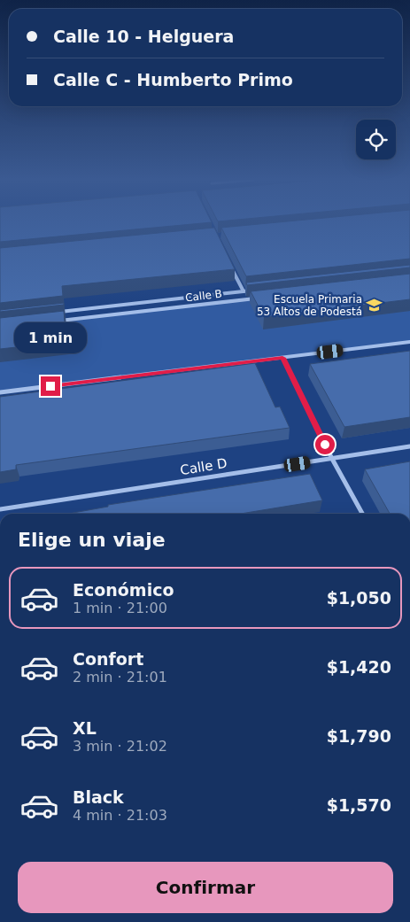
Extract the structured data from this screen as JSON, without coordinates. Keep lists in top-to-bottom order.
{
  "streets": {
    "street": ["Calle B", "Calle D"]
  },
  "places": {
    "school or university": ["Escuela Primaria 53 Altos de Podestá"]
  },
  "page": {
    "banner": ["Calle 10 - Helguera", "Calle C - Humberto Primo"],
    "bubble": "1 min",
    "heading": "Elige un viaje",
    "list": [
      {
        "name": "Económico",
        "note": "1 min · 21:00",
        "value": "$1,050"
      },
      {
        "name": "Confort",
        "note": "2 min · 21:01",
        "value": "$1,420"
      },
      {
        "name": "XL",
        "note": "3 min · 21:02",
        "value": "$1,790"
      },
      {
        "name": "Black",
        "note": "4 min · 21:03",
        "value": "$1,570"
      }
    ],
    "buttons": "Confirmar"
  }
}
